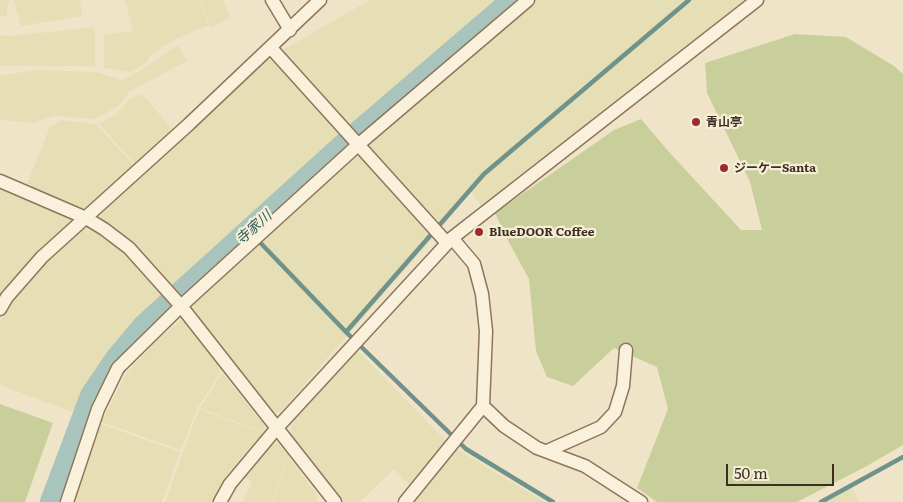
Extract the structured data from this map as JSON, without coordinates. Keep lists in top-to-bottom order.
{
  "water": ["寺家川"],
  "places": ["青山亭", "ジーケーSanta", "BlueDOOR Coffee"],
  "scale_bar": "50 m"
}
